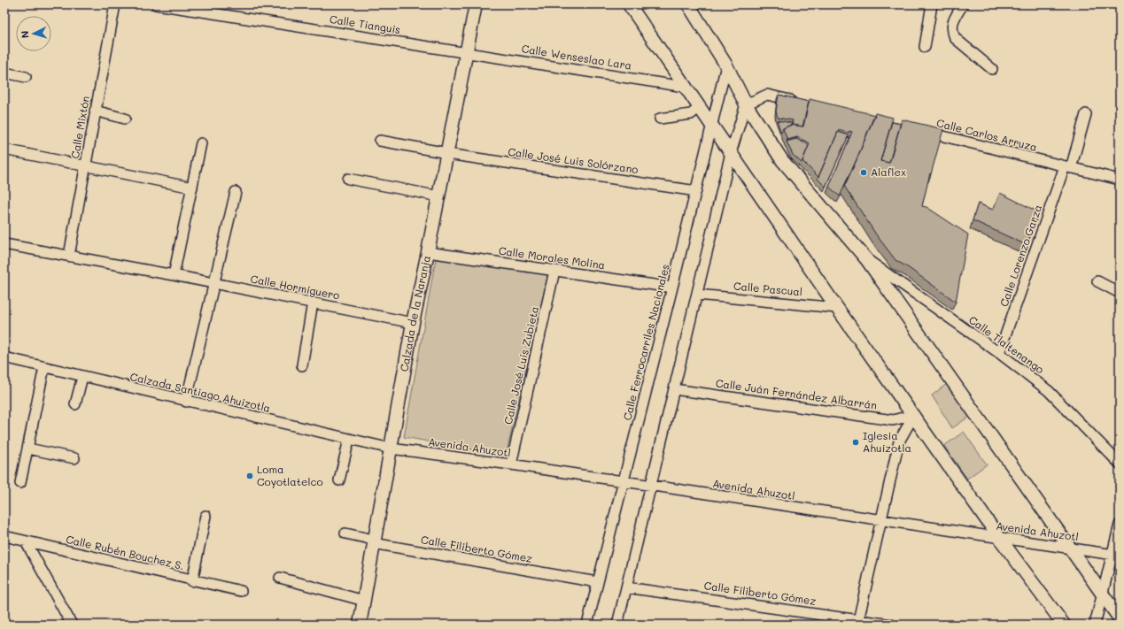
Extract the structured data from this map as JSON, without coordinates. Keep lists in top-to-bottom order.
{
  "streets": {
    "main road": ["Calzada de la Naranja"],
    "street": [
      "Calle Tianguis",
      "Calle Wenseslao Lara",
      "Calle Mixtón",
      "Calle Carlos Arruza",
      "Calle José Luis Solórzano",
      "Calle Lorenzo Garza",
      "Calle Morales Molina",
      "Calle Hormiguero",
      "Calle Pascual",
      "Calle Ferrocarriles Nacionales",
      "Calle Tlaltenango",
      "Calle José Luis Zubieta",
      "Calzada Santiago Ahuizotla",
      "Calle Juán Fernández Albarrán",
      "Avenida Ahuzotl",
      "Calle Filiberto Gómez",
      "Calle Rubén Bouchez S."
    ]
  },
  "crossings": [
    ["Calle Tianguis", "Calle Wenseslao Lara"],
    ["Calle Tianguis", "Calzada de la Naranja"],
    ["Calle Wenseslao Lara", "Calzada de la Naranja"],
    ["Calle Mixtón", "Calle Hormiguero"],
    ["Calle Carlos Arruza", "Calle Lorenzo Garza"],
    ["Calle José Luis Solórzano", "Calzada de la Naranja"],
    ["Calle José Luis Solórzano", "Calle Ferrocarriles Nacionales"],
    ["Calle Lorenzo Garza", "Calle Tlaltenango"],
    ["Calle Morales Molina", "Calzada de la Naranja"],
    ["Calle Morales Molina", "Calle Ferrocarriles Nacionales"],
    ["Calle Morales Molina", "Calle José Luis Zubieta"],
    ["Calle Hormiguero", "Calzada de la Naranja"],
    ["Calzada de la Naranja", "Calzada Santiago Ahuizotla"],
    ["Calzada de la Naranja", "Avenida Ahuzotl"],
    ["Calzada de la Naranja", "Calle Filiberto Gómez"],
    ["Calle Ferrocarriles Nacionales", "Avenida Ahuzotl"],
    ["Calle Ferrocarriles Nacionales", "Calle Filiberto Gómez"],
    ["Calle José Luis Zubieta", "Avenida Ahuzotl"],
    ["Calzada Santiago Ahuizotla", "Avenida Ahuzotl"]
  ],
  "places": ["Alaflex", "Iglesia Ahuizotla", "Loma Coyotlatelco"],
  "north": "left"
}
